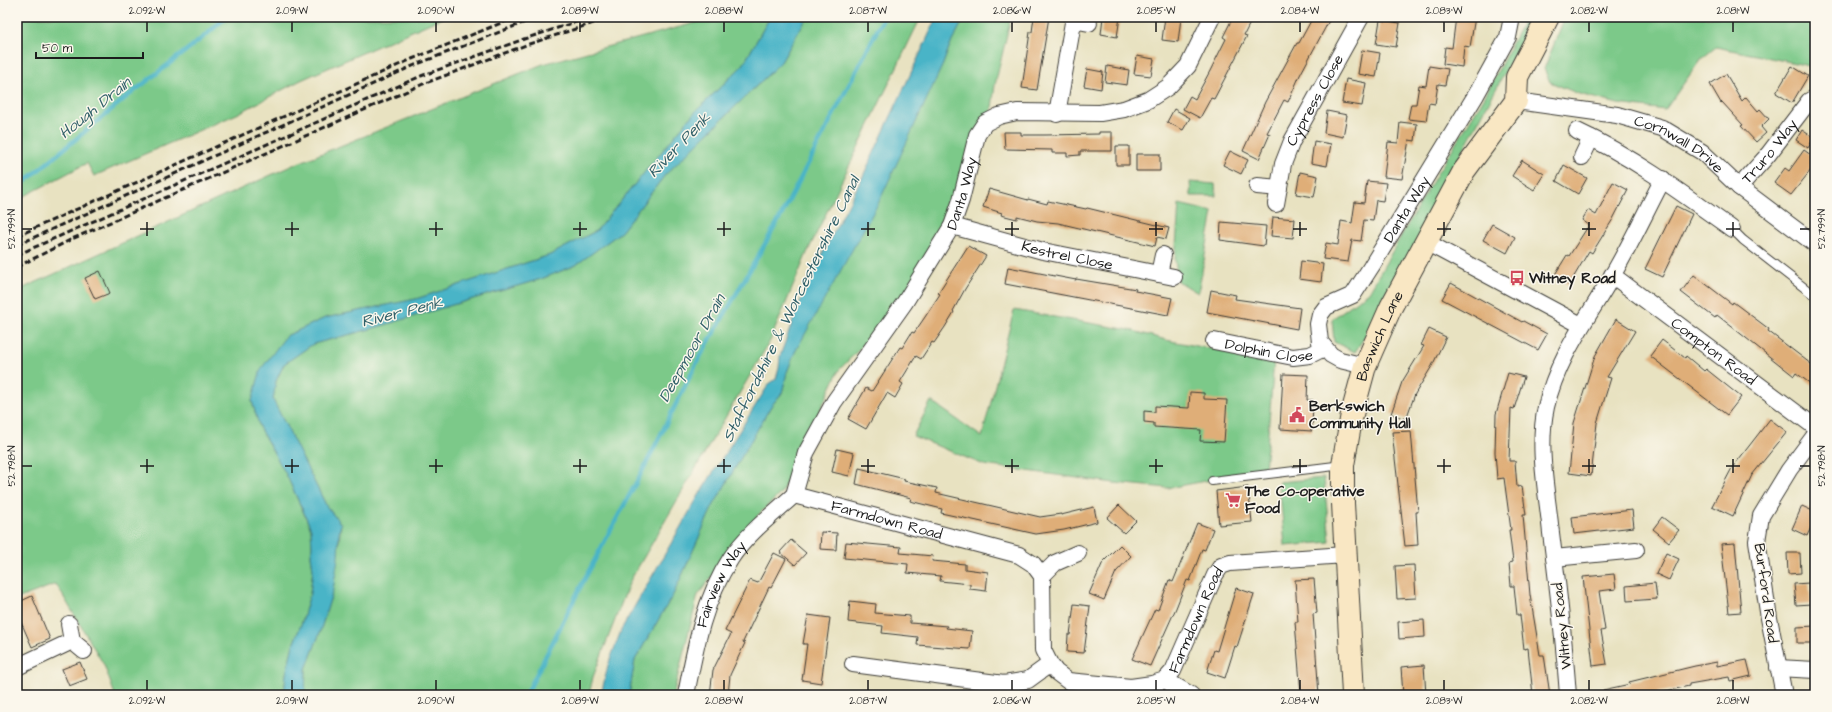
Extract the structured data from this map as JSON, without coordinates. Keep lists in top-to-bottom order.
{
  "streets": {
    "street": [
      "Cypress Close",
      "Cornwall Drive",
      "Truro Way",
      "Danta Way",
      "Kestrel Close",
      "Baswich Lane",
      "Dolphin Close",
      "Compton Road",
      "Farmdown Road",
      "Fairview Way",
      "Burford Road",
      "Witney Road"
    ]
  },
  "crossings": [
    ["Cornwall Drive", "Truro Way"],
    ["Cornwall Drive", "Baswich Lane"],
    ["Danta Way", "Kestrel Close"],
    ["Danta Way", "Dolphin Close"],
    ["Danta Way", "Farmdown Road"],
    ["Danta Way", "Fairview Way"],
    ["Baswich Lane", "Farmdown Road"],
    ["Compton Road", "Witney Road"],
    ["Farmdown Road", "Fairview Way"]
  ],
  "water": [
    "Hough Drain",
    "River Penk",
    "Staffordshire & Worcestershire Canal",
    "Deepmoor Drain"
  ],
  "places": {
    "bus stop": ["Witney Road"],
    "public building": ["Berkswich Community Hall"],
    "supermarket": ["The Co-operative Food"]
  },
  "scale_bar": "50 m",
  "coordinates": [
    "2.092°W",
    "2.091°W",
    "2.090°W",
    "2.089°W",
    "2.088°W",
    "2.087°W",
    "2.086°W",
    "2.085°W",
    "2.084°W",
    "2.083°W",
    "2.082°W",
    "2.081°W",
    "52.799°N",
    "52.798°N"
  ]
}
